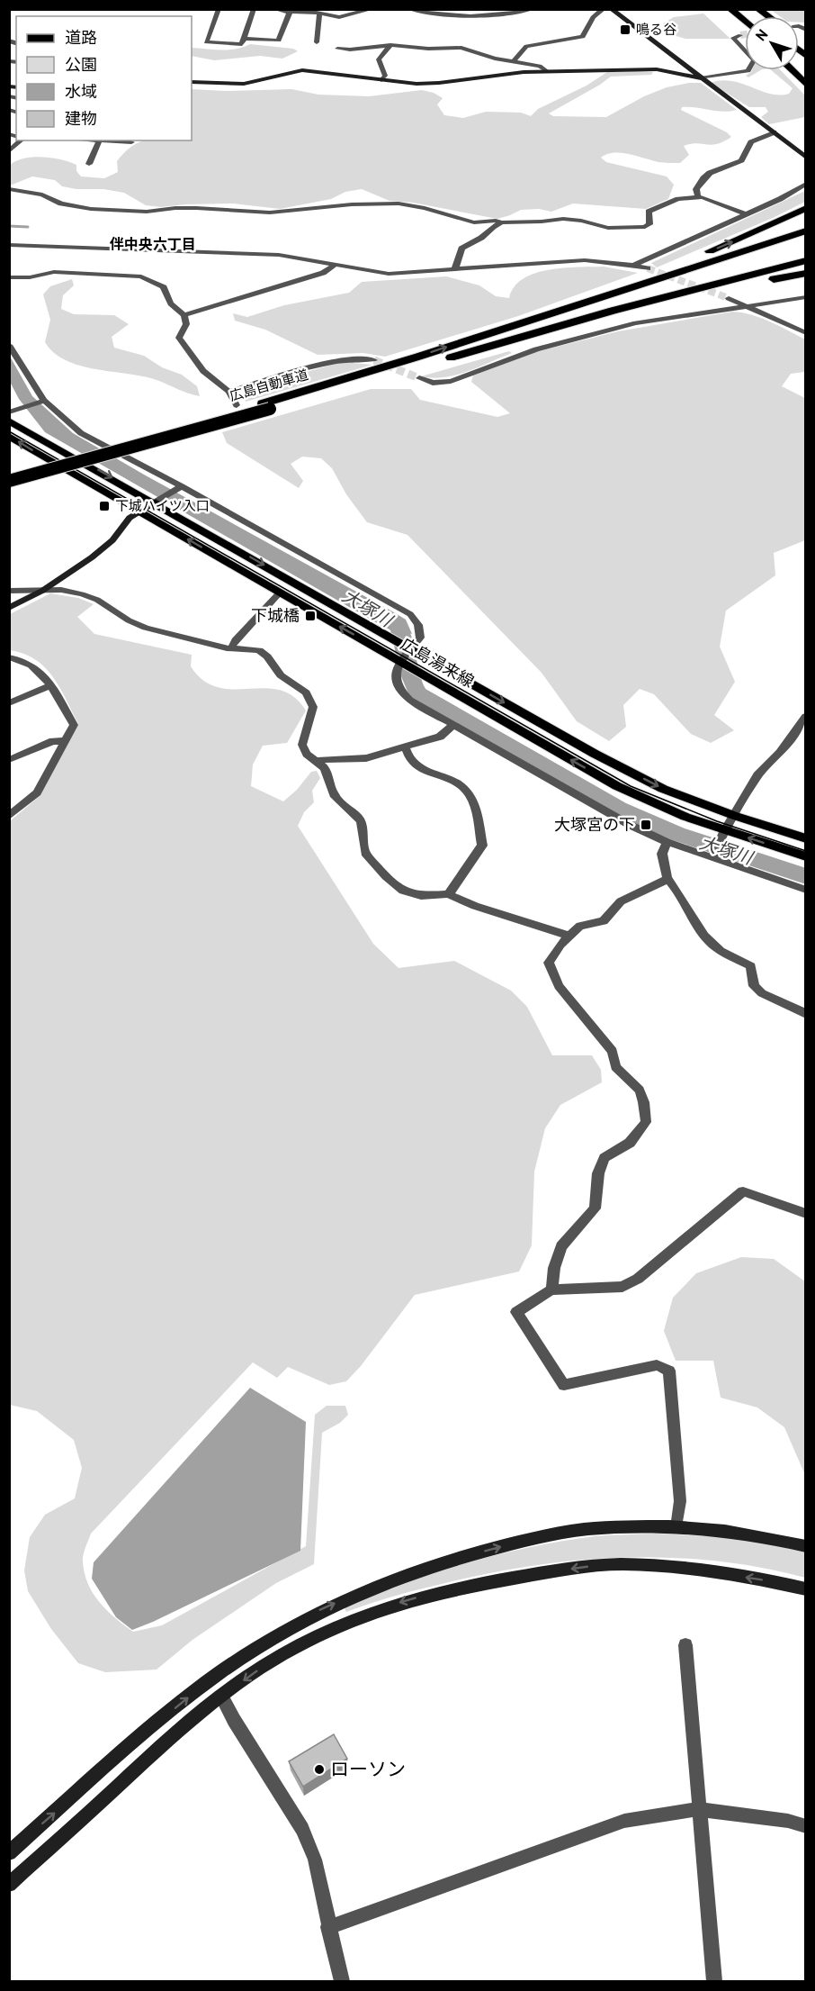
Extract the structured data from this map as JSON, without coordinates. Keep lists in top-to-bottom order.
{
  "streets": {
    "highway": ["広島自動車道"],
    "main road": ["広島湯来線"]
  },
  "districts": ["伴中央六丁目"],
  "water": ["大塚川"],
  "places": {
    "transit": [
      "鳴る谷",
      "下城ハイツ入口",
      "下城橋",
      "大塚宮の下"
    ],
    "other": ["ローソン"]
  },
  "legend": [
    "道路",
    "公園",
    "水域",
    "建物"
  ],
  "north": "top left"
}
